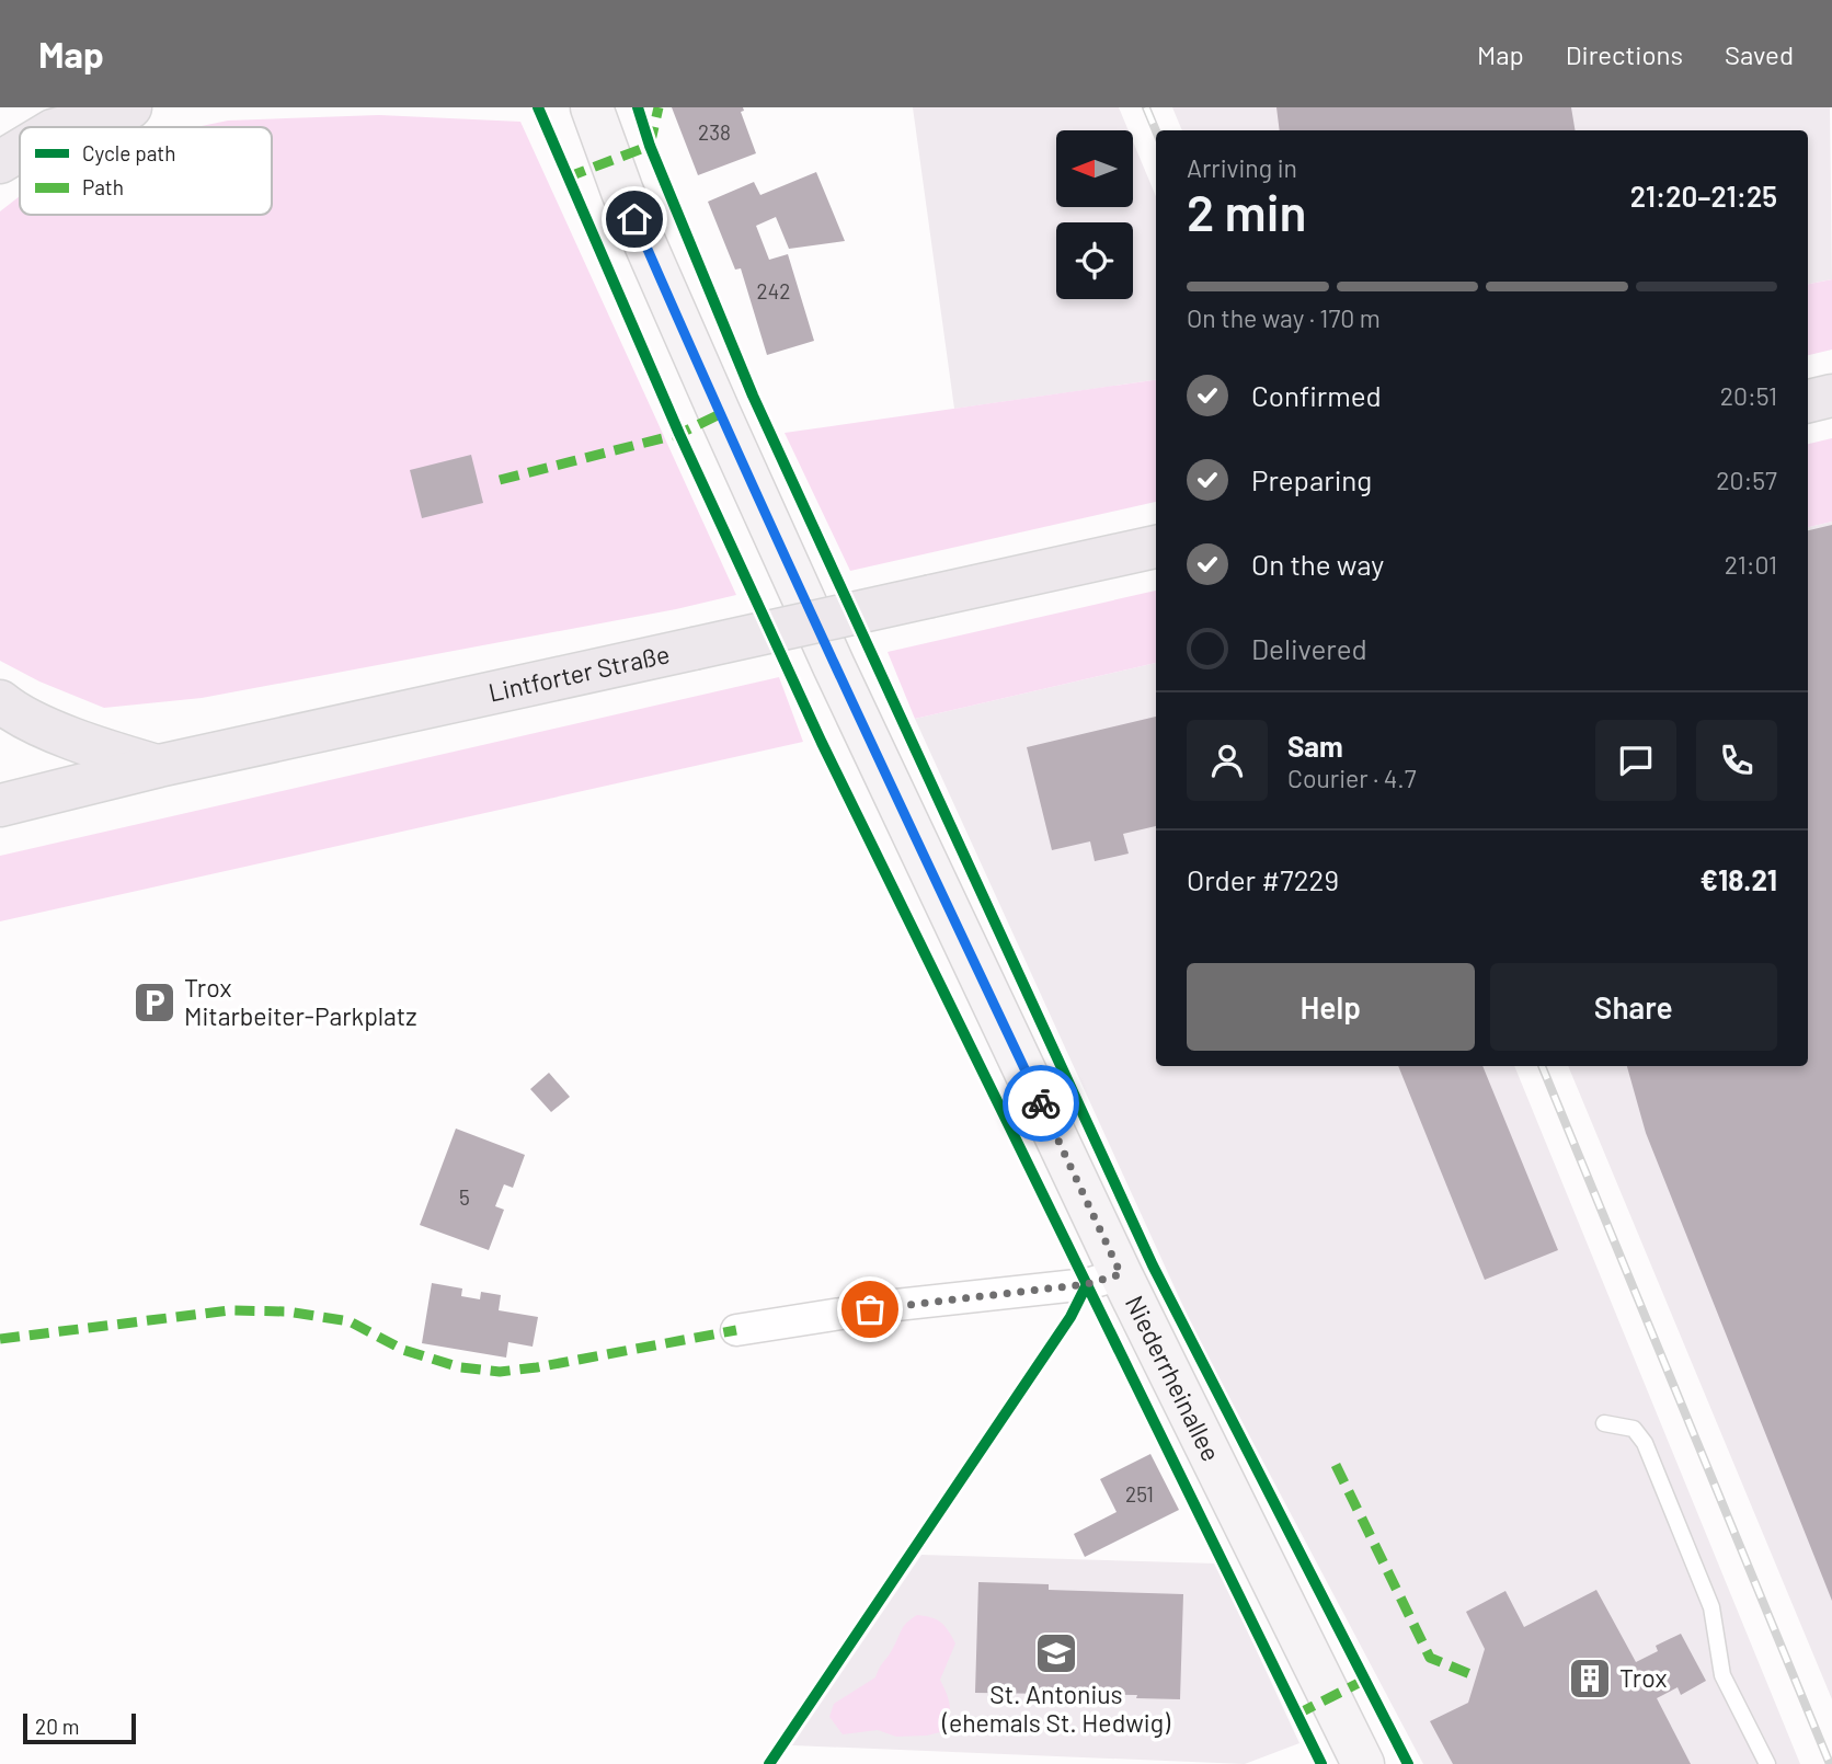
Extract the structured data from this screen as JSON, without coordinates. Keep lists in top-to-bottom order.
{
  "streets": {
    "main road": ["Lintforter Straße", "Niederrheinallee"]
  },
  "places": {
    "parking": ["Trox Mitarbeiter-Parkplatz"],
    "school or university": ["St. Antonius (ehemals St. Hedwig)"],
    "building": ["Trox"]
  },
  "house_numbers": [
    "238",
    "242",
    "5",
    "251"
  ],
  "legend": ["Cycle path", "Path"],
  "scale_bar": "20 m",
  "north": "left",
  "page": {
    "header": "Map",
    "nav": ["Map", "Directions", "Saved"],
    "heading": ["2 min", "Arriving in", "21:20–21:25"],
    "panel": [
      "Sam",
      "Courier · 4.7",
      "Order #7229",
      "€18.21"
    ],
    "bar": "On the way · 170 m",
    "list": [
      ["Confirmed", "20:51"],
      ["Preparing", "20:57"],
      ["On the way", "21:01"],
      "Delivered"
    ],
    "buttons": ["Help", "Share"],
    "scale": "20 m"
  }
}
